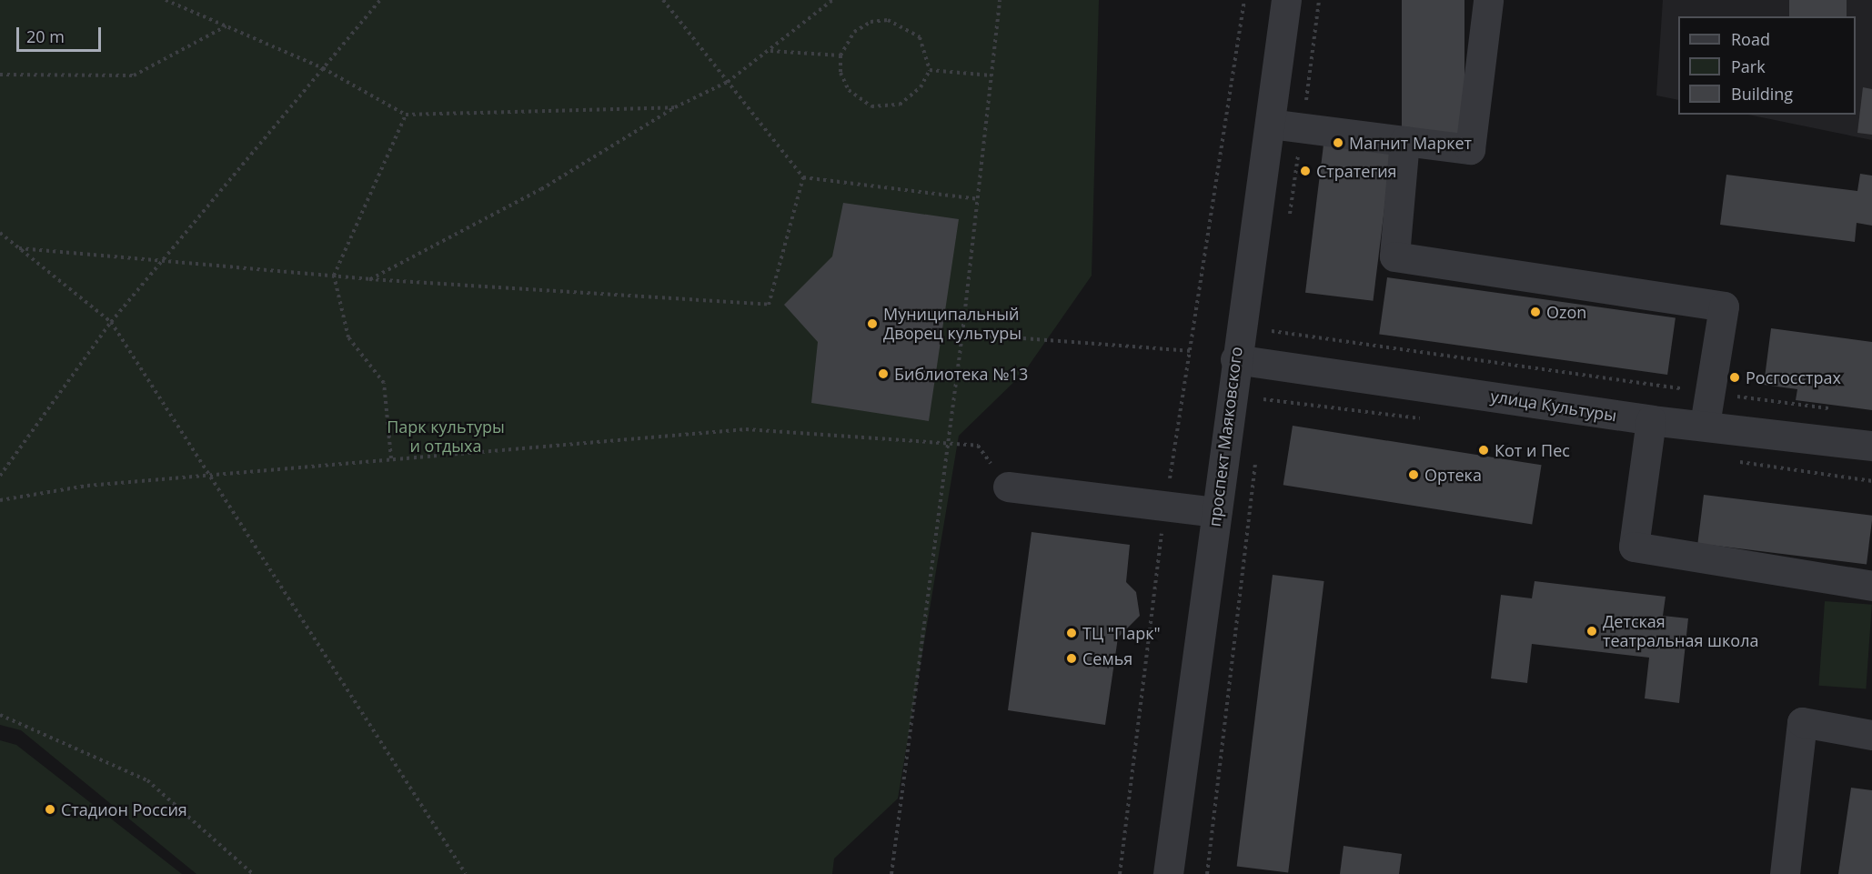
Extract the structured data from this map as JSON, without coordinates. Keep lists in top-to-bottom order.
{
  "streets": {
    "street": ["улица Культуры", "проспект Маяковского"]
  },
  "crossings": [
    ["улица Культуры", "проспект Маяковского"]
  ],
  "parks": ["Парк культуры и отдыха"],
  "places": [
    "Магнит Маркет",
    "Стратегия",
    "Ozon",
    "Муниципальный Дворец культуры",
    "Библиотека №13",
    "Росгосстрах",
    "Кот и Пес",
    "Ортека",
    "Детская театральная школа",
    "ТЦ \"Парк\"",
    "Семья",
    "Стадион Россия"
  ],
  "legend": ["Road", "Park", "Building"],
  "scale_bar": "20 m"
}
